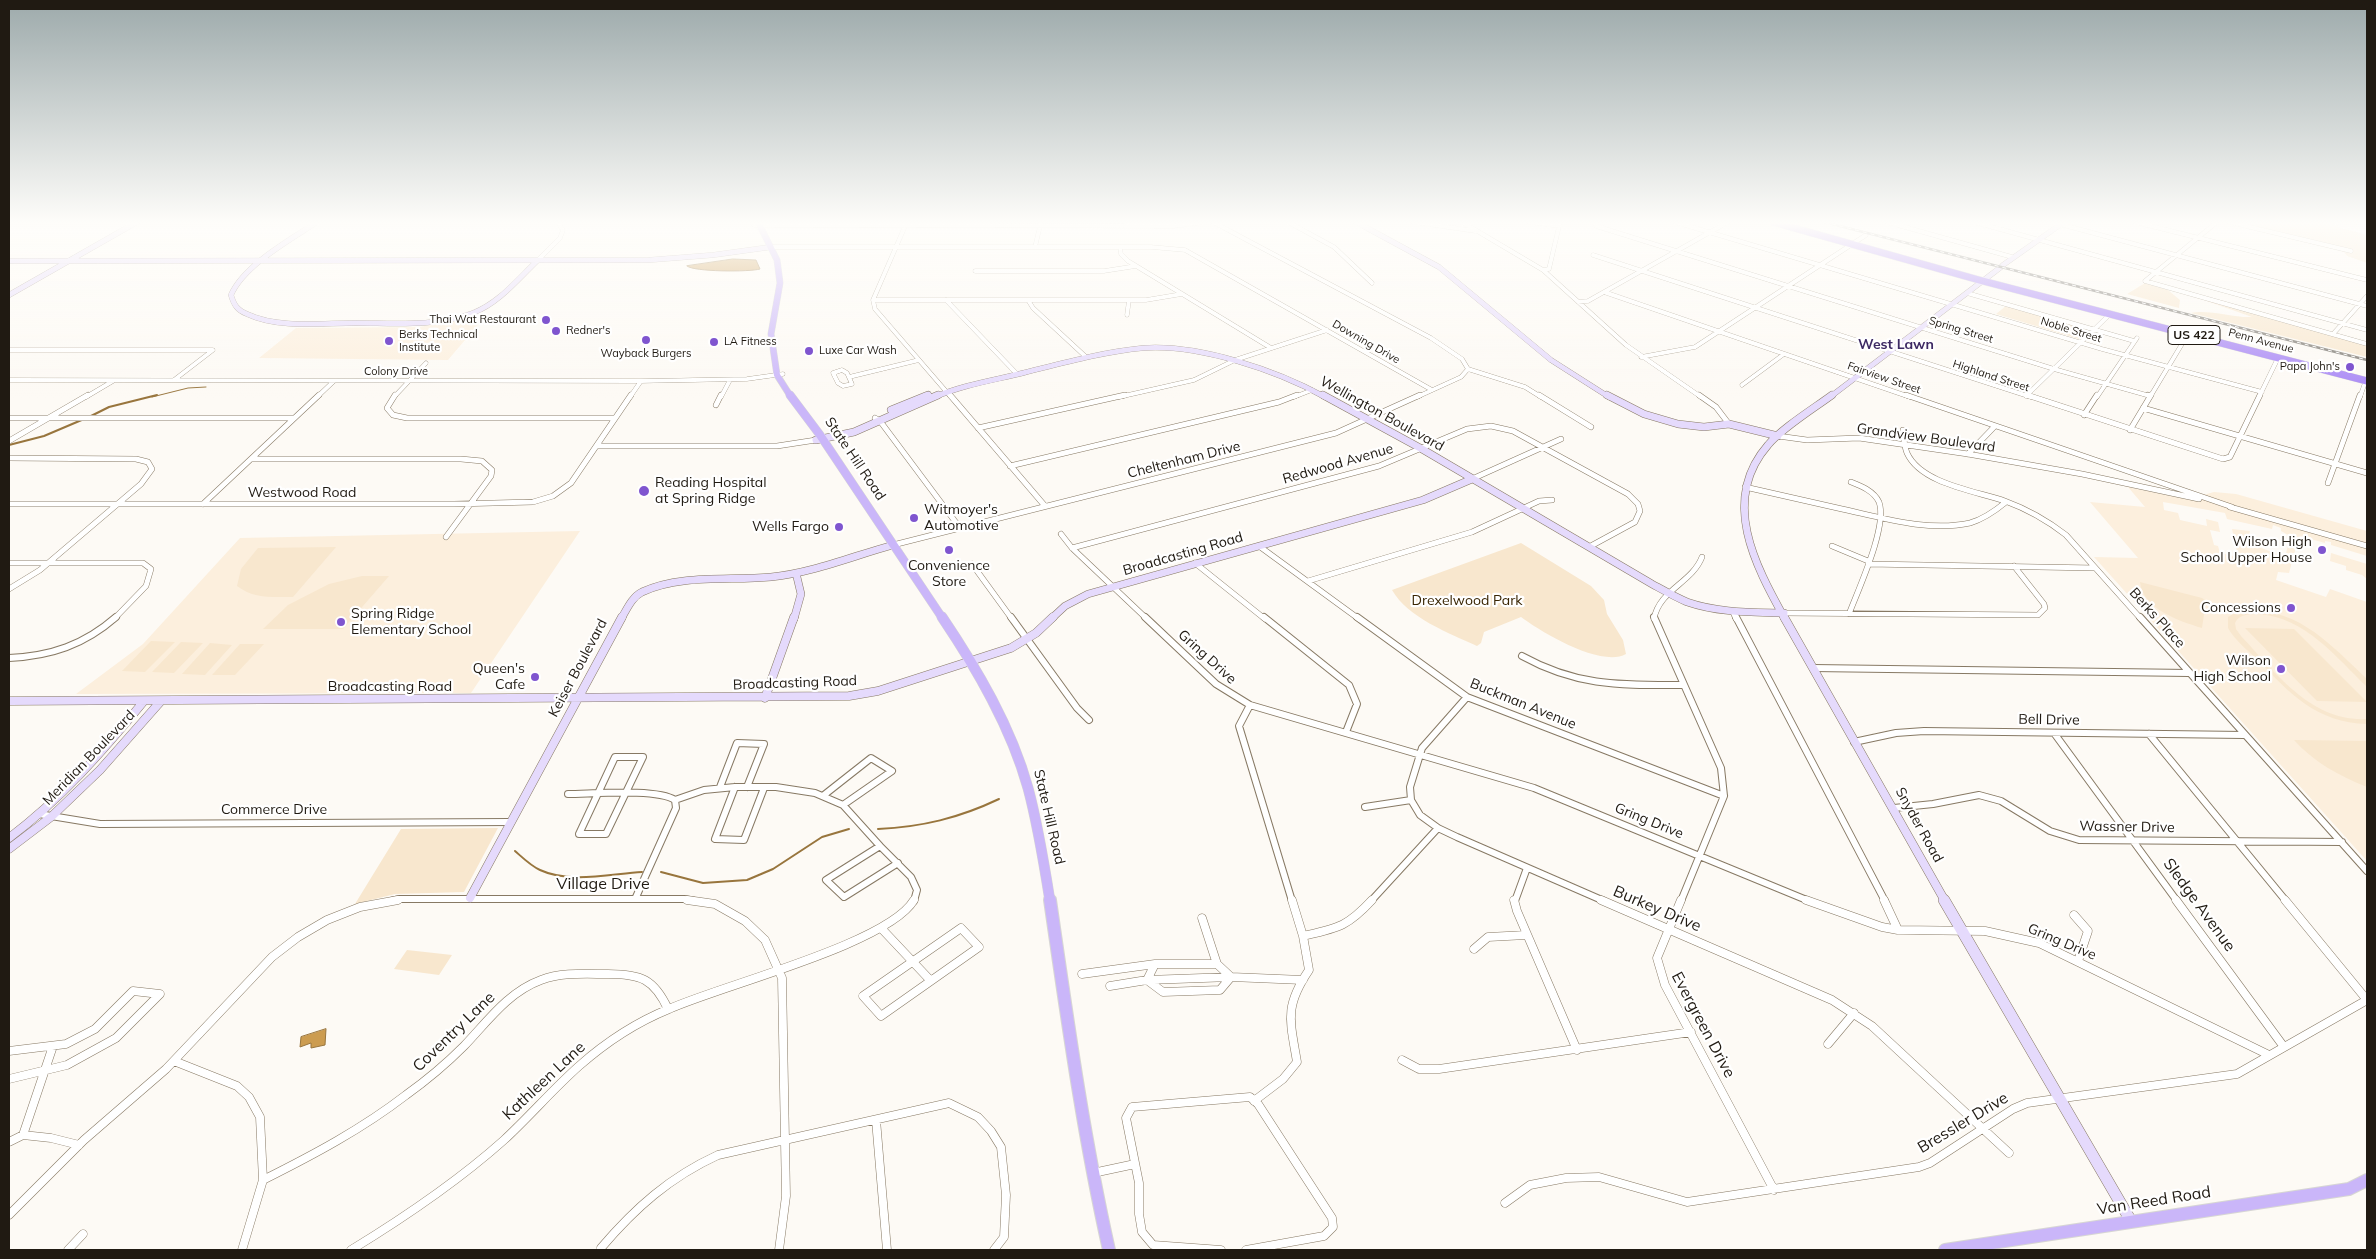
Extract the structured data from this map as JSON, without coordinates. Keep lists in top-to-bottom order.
{
  "streets": {
    "highway": ["US 422", "Penn Avenue"],
    "main road": ["State Hill Road", "Van Reed Road"],
    "street": [
      "Spring Street",
      "Noble Street",
      "Downing Drive",
      "Colony Drive",
      "Highland Street",
      "Fairview Street",
      "Wellington Boulevard",
      "Grandview Boulevard",
      "Cheltenham Drive",
      "Redwood Avenue",
      "Westwood Road",
      "Broadcasting Road",
      "Berks Place",
      "Gring Drive",
      "Keiser Boulevard",
      "Buckman Avenue",
      "Bell Drive",
      "Meridian Boulevard",
      "Commerce Drive",
      "Snyder Road",
      "Wassner Drive",
      "Village Drive",
      "Sledge Avenue",
      "Burkey Drive",
      "Evergreen Drive",
      "Coventry Lane",
      "Kathleen Lane",
      "Bressler Drive"
    ]
  },
  "crossings": [
    ["Spring Street", "Snyder Road"],
    ["Noble Street", "Snyder Road"],
    ["Penn Avenue", "Snyder Road"],
    ["Downing Drive", "Cheltenham Drive"],
    ["Colony Drive", "State Hill Road"],
    ["Colony Drive", "Westwood Road"],
    ["Highland Street", "Snyder Road"],
    ["Fairview Street", "Grandview Boulevard"],
    ["Fairview Street", "Snyder Road"],
    ["Wellington Boulevard", "State Hill Road"],
    ["Wellington Boulevard", "Cheltenham Drive"],
    ["Wellington Boulevard", "Redwood Avenue"],
    ["Wellington Boulevard", "Broadcasting Road"],
    ["Wellington Boulevard", "Snyder Road"],
    ["Wellington Boulevard", "Evergreen Drive"],
    ["Grandview Boulevard", "Berks Place"],
    ["Grandview Boulevard", "Snyder Road"],
    ["State Hill Road", "Cheltenham Drive"],
    ["State Hill Road", "Broadcasting Road"],
    ["State Hill Road", "Keiser Boulevard"],
    ["Cheltenham Drive", "Keiser Boulevard"],
    ["Redwood Avenue", "Broadcasting Road"],
    ["Redwood Avenue", "Gring Drive"],
    ["Broadcasting Road", "Gring Drive"],
    ["Broadcasting Road", "Keiser Boulevard"],
    ["Broadcasting Road", "Buckman Avenue"],
    ["Broadcasting Road", "Meridian Boulevard"],
    ["Berks Place", "Bell Drive"],
    ["Berks Place", "Wassner Drive"],
    ["Gring Drive", "Snyder Road"],
    ["Gring Drive", "Evergreen Drive"],
    ["Gring Drive", "Bressler Drive"],
    ["Keiser Boulevard", "Commerce Drive"],
    ["Keiser Boulevard", "Village Drive"],
    ["Buckman Avenue", "Evergreen Drive"],
    ["Bell Drive", "Snyder Road"],
    ["Bell Drive", "Sledge Avenue"],
    ["Meridian Boulevard", "Commerce Drive"],
    ["Snyder Road", "Wassner Drive"],
    ["Snyder Road", "Bressler Drive"],
    ["Snyder Road", "Van Reed Road"],
    ["Wassner Drive", "Sledge Avenue"],
    ["Village Drive", "Kathleen Lane"],
    ["Sledge Avenue", "Bressler Drive"],
    ["Burkey Drive", "Evergreen Drive"],
    ["Burkey Drive", "Bressler Drive"],
    ["Evergreen Drive", "Bressler Drive"],
    ["Coventry Lane", "Kathleen Lane"]
  ],
  "districts": ["West Lawn"],
  "parks": ["Drexelwood Park"],
  "places": [
    "Thai Wat Restaurant",
    "Redner's",
    "Wayback Burgers",
    "Berks Technical Institute",
    "LA Fitness",
    "Luxe Car Wash",
    "Papa John's",
    "Reading Hospital at Spring Ridge",
    "Witmoyer's Automotive",
    "Wells Fargo",
    "Convenience Store",
    "Wilson High School Upper House",
    "Concessions",
    "Spring Ridge Elementary School",
    "Wilson High School",
    "Queen's Cafe"
  ]
}
